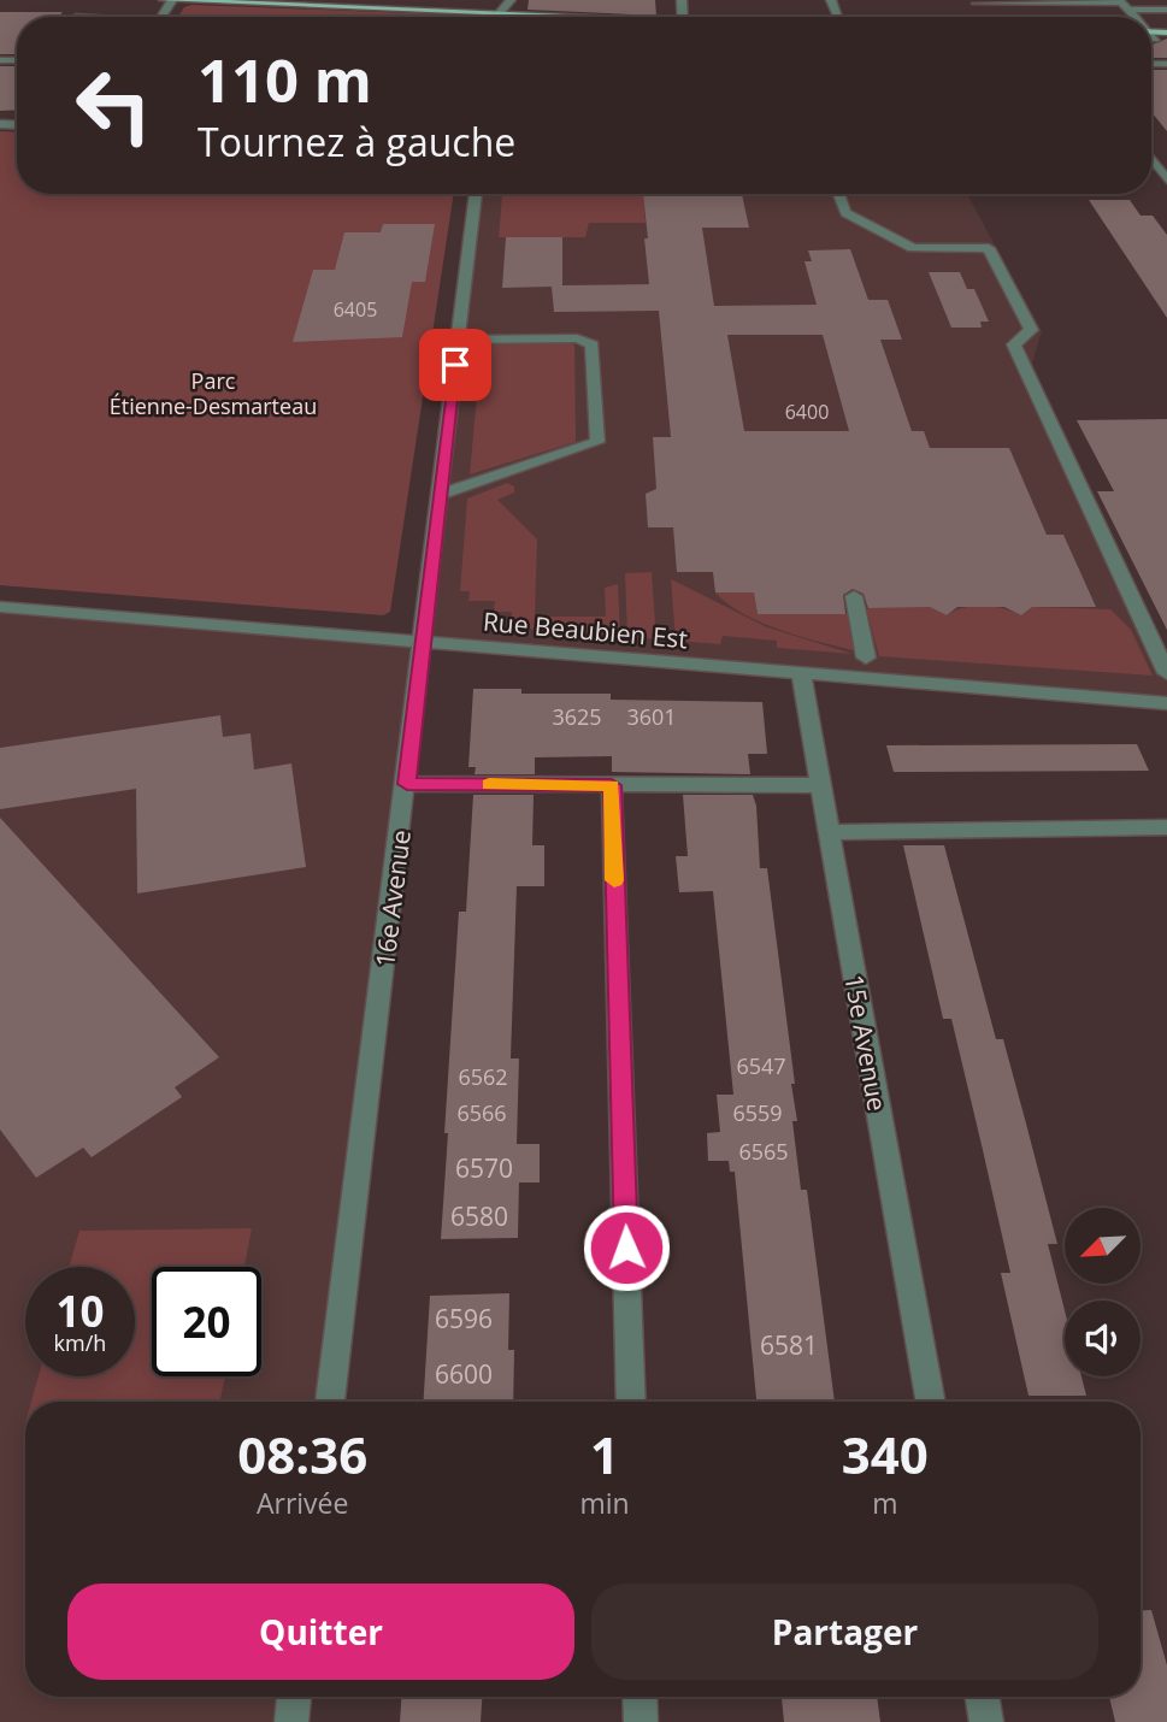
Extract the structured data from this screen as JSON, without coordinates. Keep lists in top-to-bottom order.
{
  "streets": {
    "street": ["Rue Beaubien Est", "16e Avenue", "15e Avenue"]
  },
  "crossings": [
    ["Rue Beaubien Est", "16e Avenue"],
    ["Rue Beaubien Est", "15e Avenue"]
  ],
  "parks": ["Parc Étienne-Desmarteau"],
  "house_numbers": [
    "6405",
    "6400",
    "3625",
    "3601",
    "6547",
    "6562",
    "6566",
    "6559",
    "6565",
    "6570",
    "6580",
    "6596",
    "6581",
    "6600"
  ],
  "north": "bottom left",
  "page": {
    "turn": ["110 m", "Tournez à gauche"],
    "speed": "10 km/h",
    "limit": "20",
    "eta": [
      "08:36",
      "Arrivée",
      "1",
      "min",
      "340",
      "m"
    ],
    "buttons": ["Quitter", "Partager"]
  }
}
